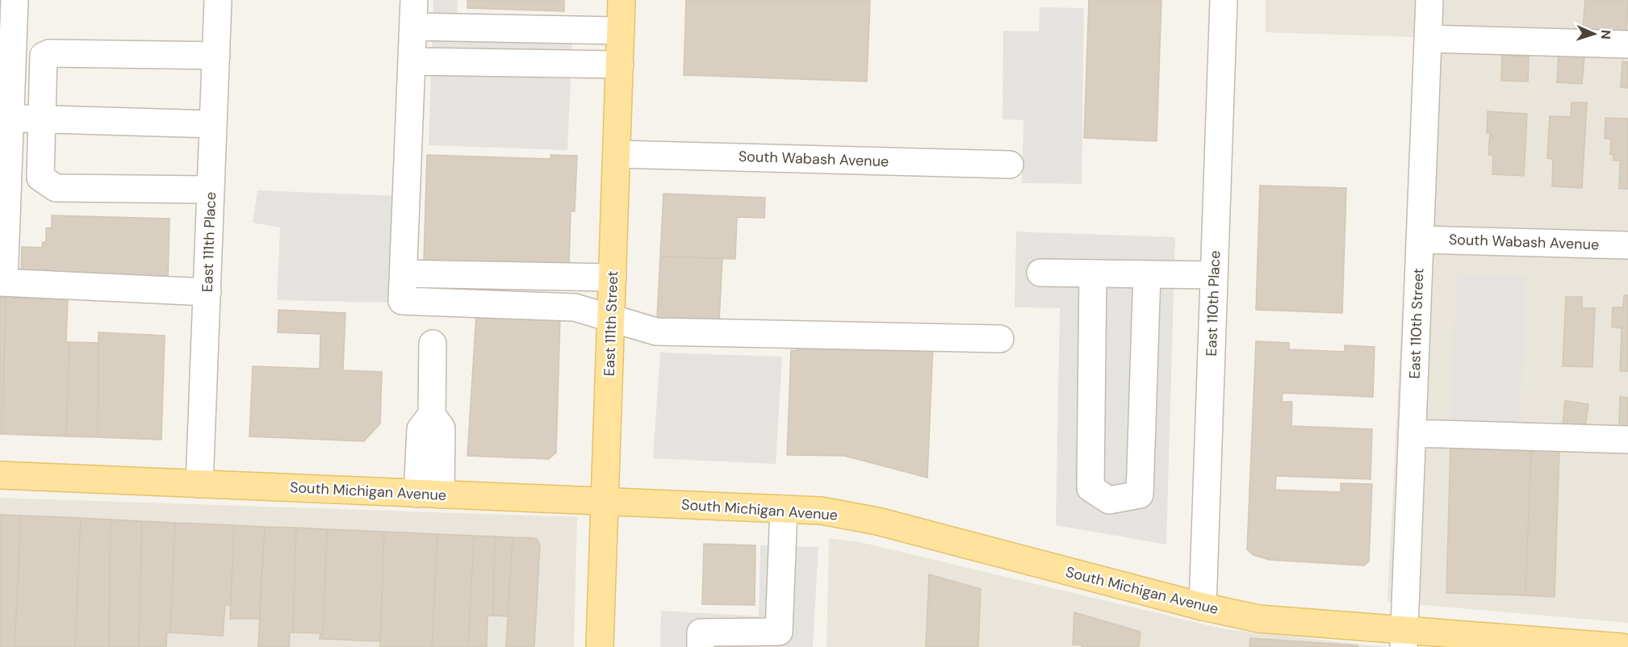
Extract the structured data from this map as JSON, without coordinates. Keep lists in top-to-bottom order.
{
  "streets": {
    "main road": ["East 111th Street", "South Michigan Avenue"],
    "street": [
      "South Wabash Avenue",
      "East 111th Place",
      "East 110th Place",
      "East 110th Street"
    ]
  },
  "crossings": [
    ["South Wabash Avenue", "East 111th Street"],
    ["South Wabash Avenue", "East 110th Street"],
    ["East 111th Place", "South Michigan Avenue"],
    ["East 110th Place", "South Michigan Avenue"],
    ["East 111th Street", "South Michigan Avenue"],
    ["East 110th Street", "South Michigan Avenue"]
  ],
  "north": "right"
}
